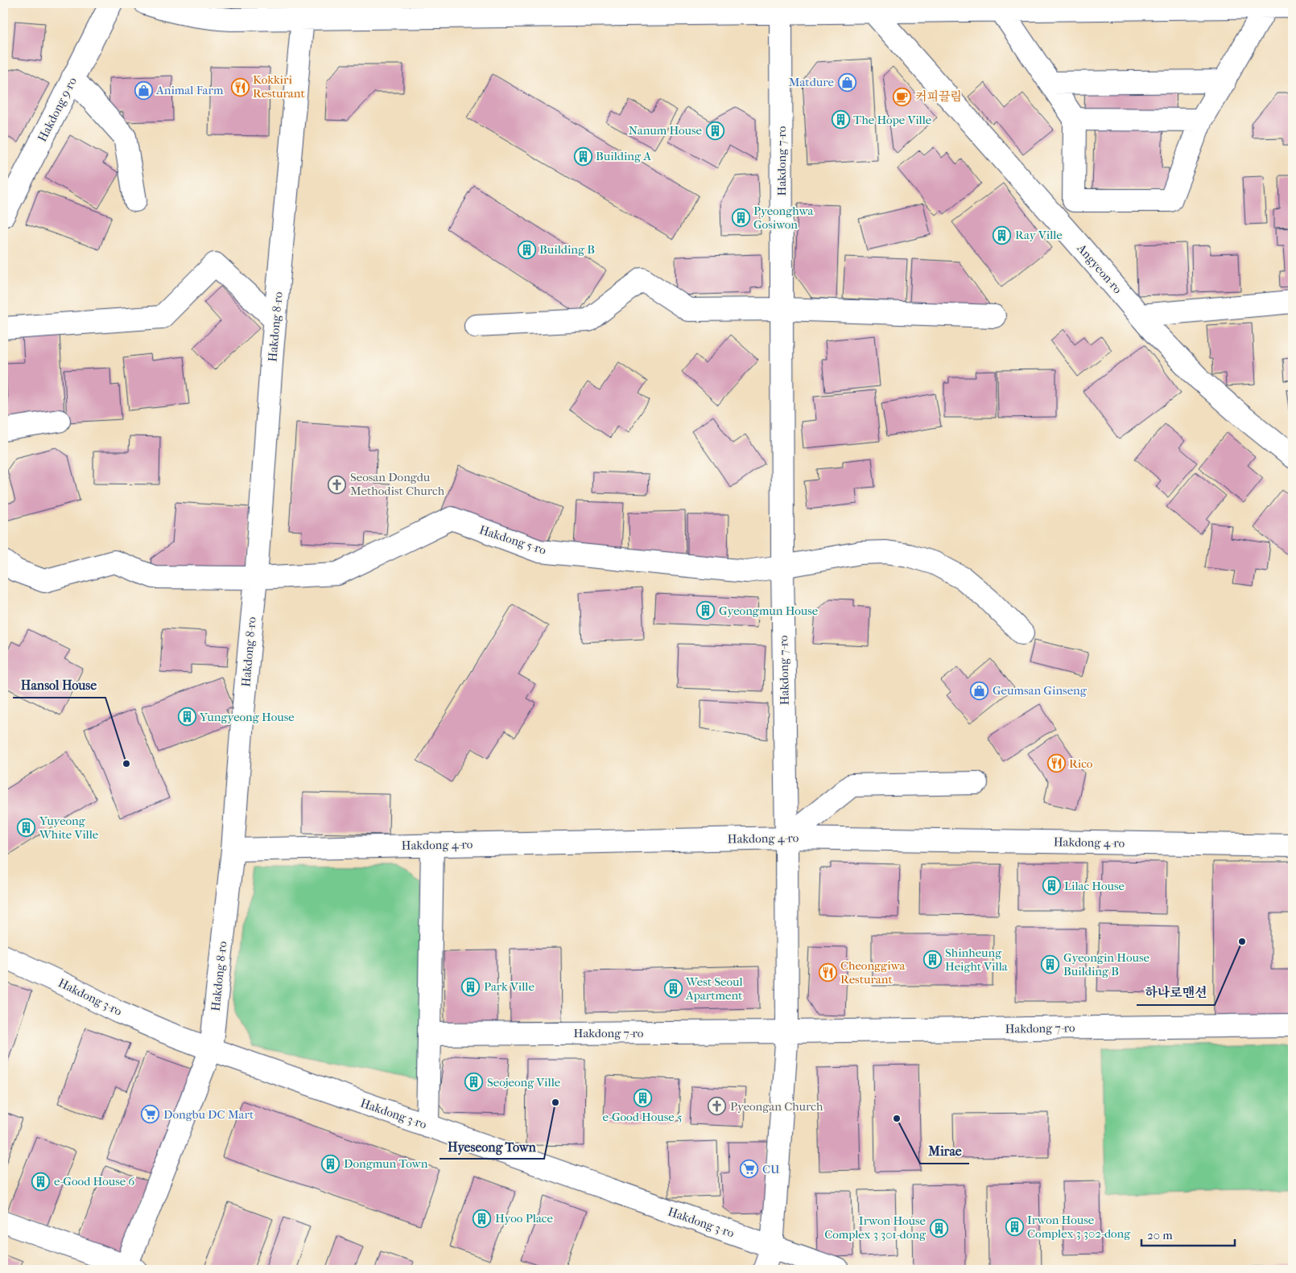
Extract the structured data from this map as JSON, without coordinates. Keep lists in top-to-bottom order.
{
  "streets": {
    "street": [
      "Hakdong 9-ro",
      "Hakdong 7-ro",
      "Angyeon-ro",
      "Hakdong 8-ro",
      "Hakdong 5-ro",
      "Hakdong 4-ro",
      "Hakdong 3-ro"
    ]
  },
  "crossings": [
    ["Hakdong 7-ro", "Hakdong 5-ro"],
    ["Hakdong 7-ro", "Hakdong 4-ro"],
    ["Hakdong 7-ro", "Hakdong 3-ro"],
    ["Hakdong 8-ro", "Hakdong 5-ro"],
    ["Hakdong 8-ro", "Hakdong 4-ro"],
    ["Hakdong 8-ro", "Hakdong 3-ro"]
  ],
  "places": {
    "shop": ["Matdure", "Animal Farm", "Geumsan Ginseng"],
    "restaurant": ["Kokkiri Resturant", "Rico", "Cheonggiwa Resturant"],
    "cafe": ["커피끌림"],
    "building": [
      "The Hope Ville",
      "Nanum House",
      "Building A",
      "Pyeonghwa Gosiwon",
      "Ray Ville",
      "Building B",
      "Gyeongmun House",
      "Yungyeong House",
      "Yuyeong White Ville",
      "Lilac House",
      "Shinheung Height Villa",
      "Gyeongin House Building B",
      "Park Ville",
      "West Seoul Apartment",
      "Seojeong Ville",
      "e-Good House 5",
      "Dongmun Town",
      "e-Good House 6",
      "Hyoo Place",
      "Irwon House Complex 3 302-dong",
      "Irwon House Complex 3 301-dong"
    ],
    "church": ["Seosan Dongdu Methodist Church", "Pyeongan Church"],
    "other": [
      "Hansol House",
      "하나로맨션",
      "Hyeseong Town",
      "Mirae"
    ],
    "supermarket": ["Dongbu DC Mart", "CU"]
  },
  "scale_bar": "20 m"
}
